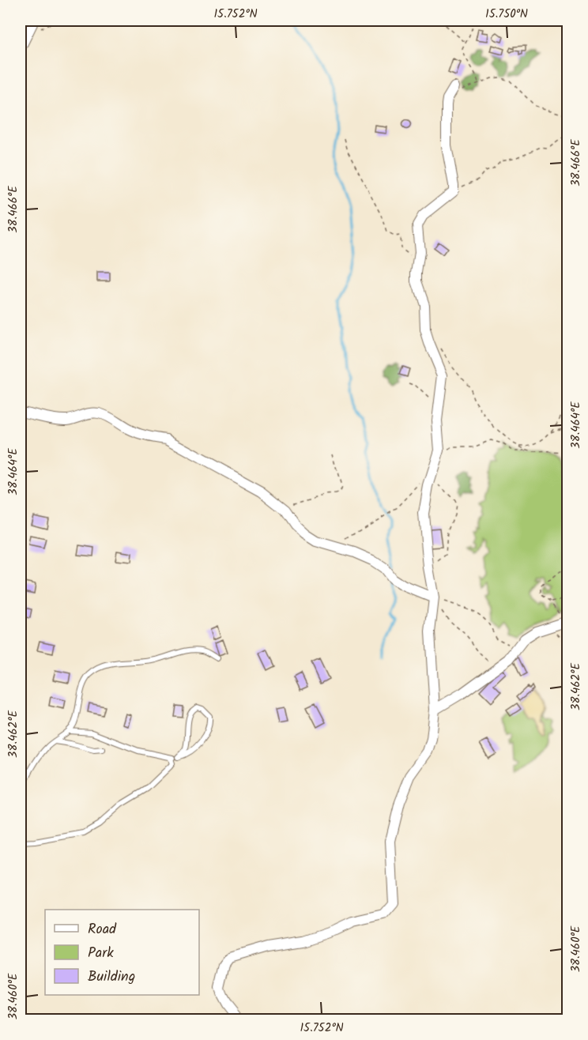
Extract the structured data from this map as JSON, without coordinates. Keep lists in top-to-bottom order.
{
  "legend": ["Road", "Park", "Building"],
  "coordinates": [
    "15.752°N",
    "15.750°N",
    "38.466°E",
    "38.464°E",
    "38.462°E",
    "38.460°E"
  ]
}
